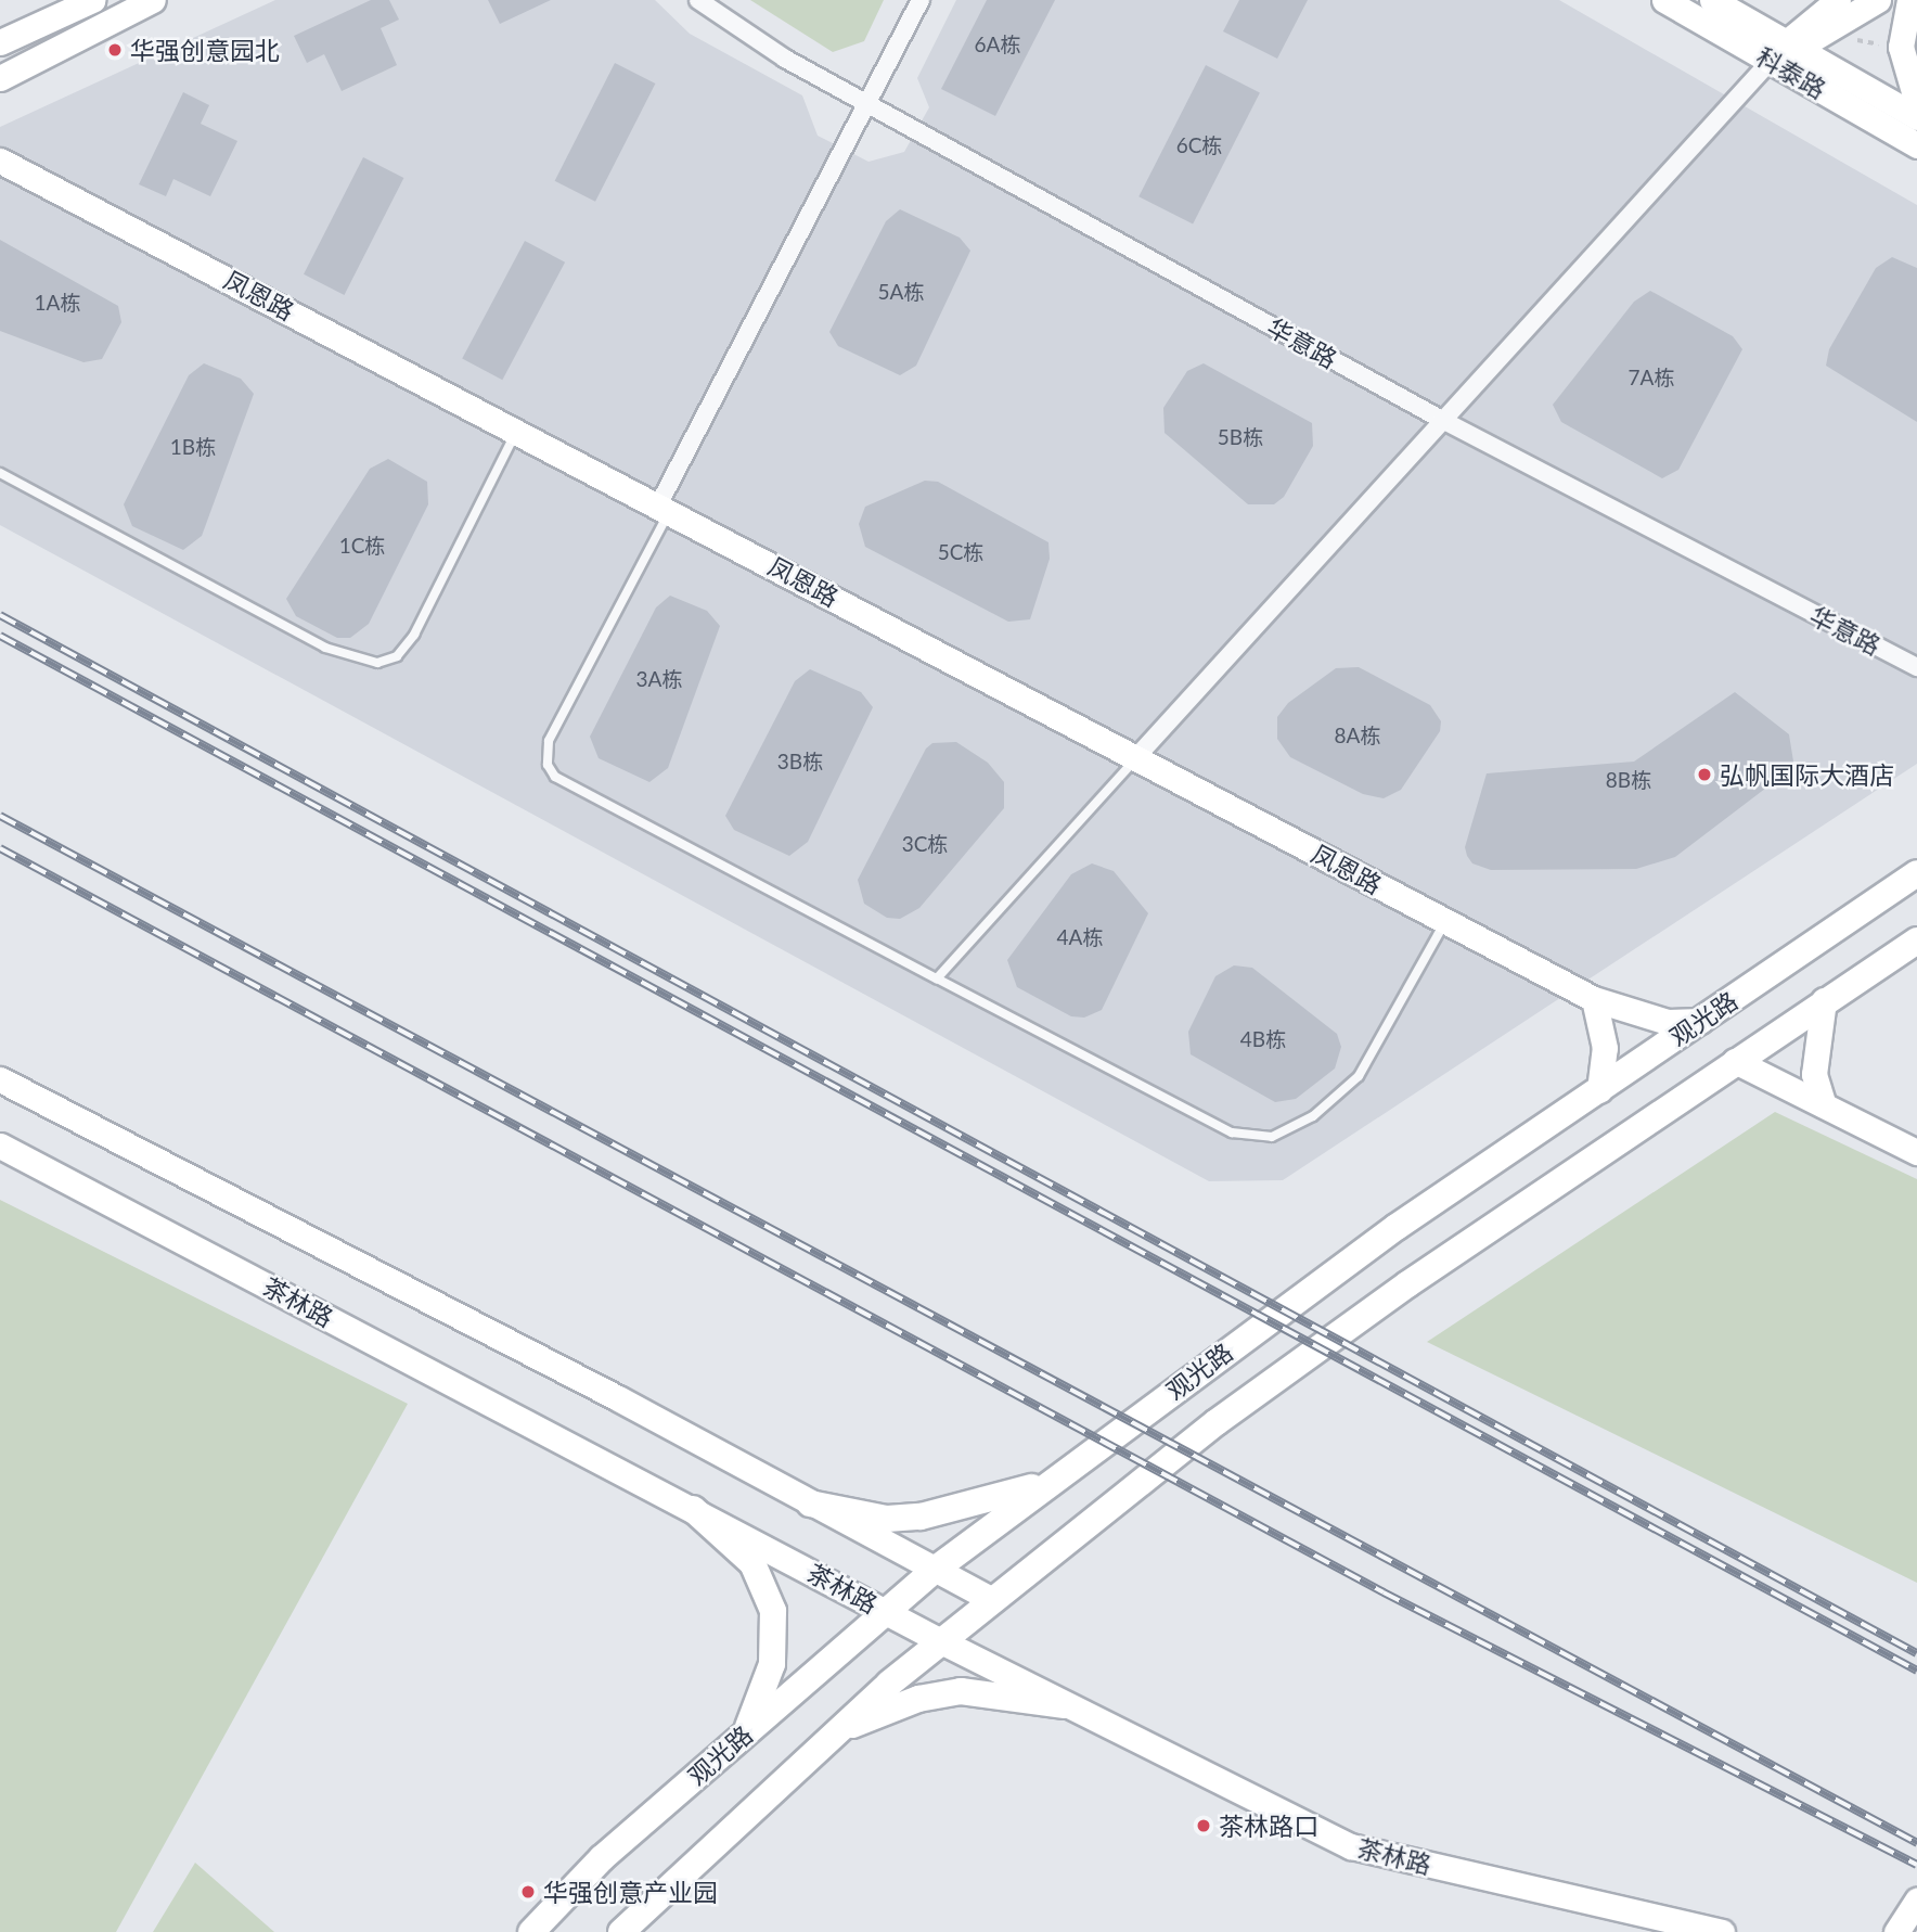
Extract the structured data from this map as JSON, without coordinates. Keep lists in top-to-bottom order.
{
  "streets": {
    "main road": ["观光路"],
    "street": [
      "科泰路",
      "凤恩路",
      "华意路",
      "茶林路"
    ]
  },
  "crossings": [
    ["凤恩路", "观光路"],
    ["观光路", "茶林路"]
  ],
  "places": [
    "华强创意园北",
    "弘帆国际大酒店",
    "茶林路口",
    "华强创意产业园"
  ],
  "house_numbers": [
    "6A栋",
    "6C栋",
    "5A栋",
    "1A栋",
    "7A栋",
    "5B栋",
    "1B栋",
    "1C栋",
    "5C栋",
    "3A栋",
    "8A栋",
    "3B栋",
    "8B栋",
    "3C栋",
    "4A栋",
    "4B栋"
  ]
}
